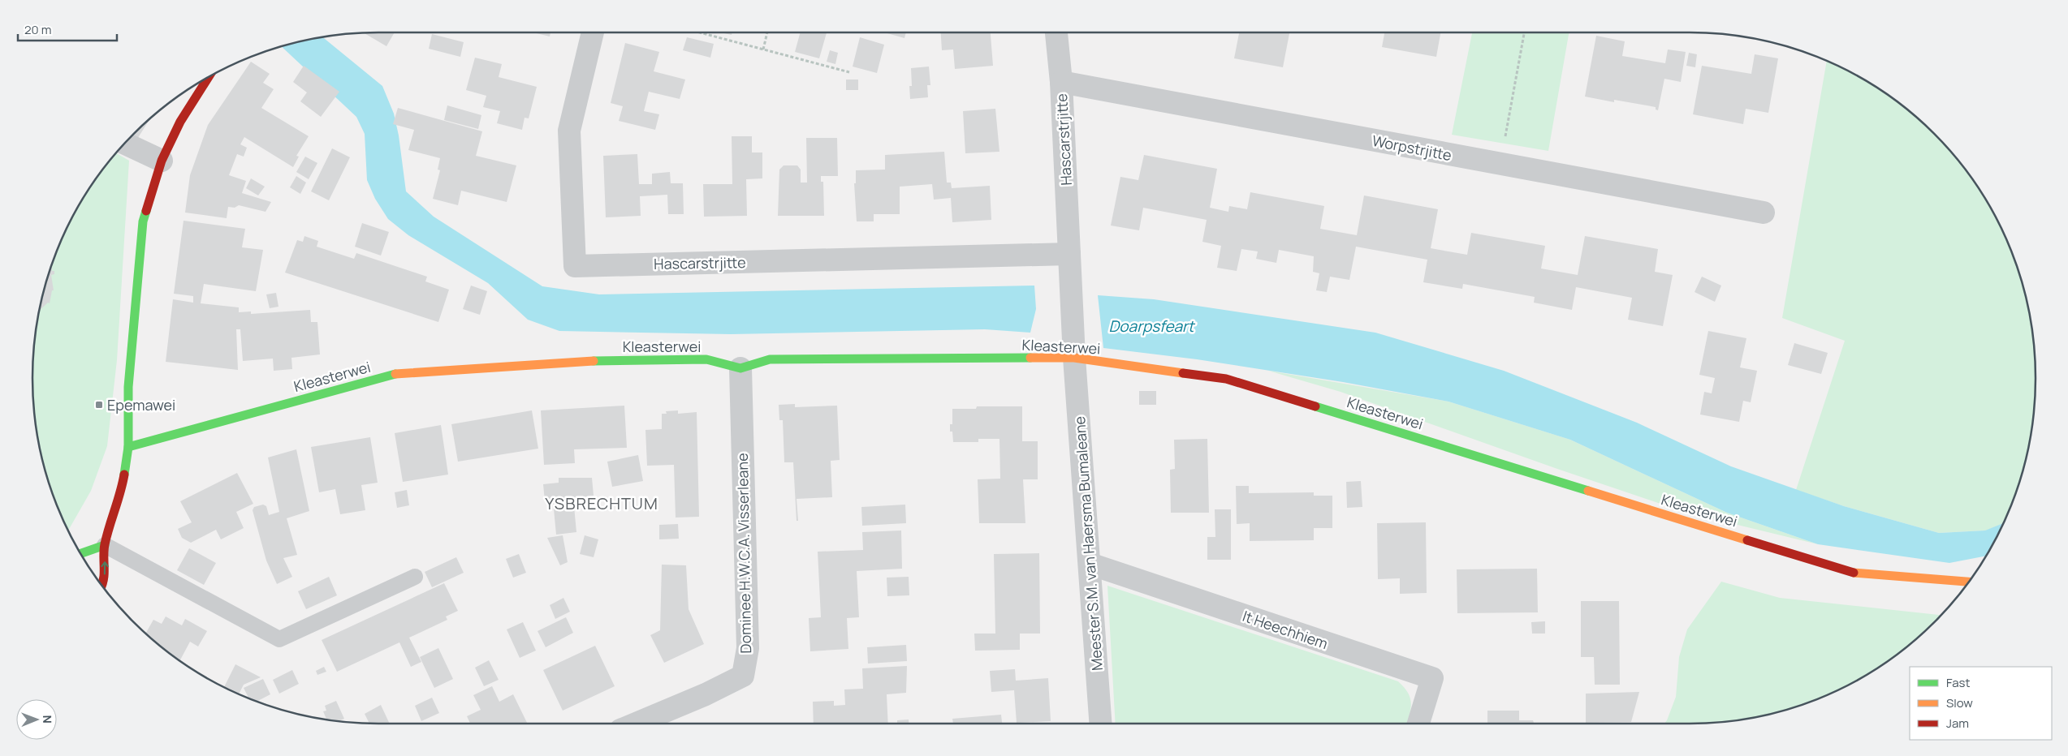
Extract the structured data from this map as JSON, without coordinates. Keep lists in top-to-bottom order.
{
  "streets": {
    "street": [
      "Hascarstrjitte",
      "Worpstrjitte",
      "Kleasterwei",
      "Meester S.M. van Haersma Bumaleane",
      "Dominee H.W.C.A. Visserleane",
      "It Heechhiem"
    ]
  },
  "crossings": [
    ["Hascarstrjitte", "Worpstrjitte"],
    ["Hascarstrjitte", "Kleasterwei"],
    ["Hascarstrjitte", "Meester S.M. van Haersma Bumaleane"],
    ["Kleasterwei", "Meester S.M. van Haersma Bumaleane"],
    ["Kleasterwei", "Dominee H.W.C.A. Visserleane"],
    ["Meester S.M. van Haersma Bumaleane", "It Heechhiem"]
  ],
  "districts": ["YSBRECHTUM"],
  "water": ["Doarpsfeart"],
  "places": {
    "transit": ["Epemawei"]
  },
  "legend": ["Fast", "Slow", "Jam"],
  "scale_bar": "20 m",
  "north": "right"
}
